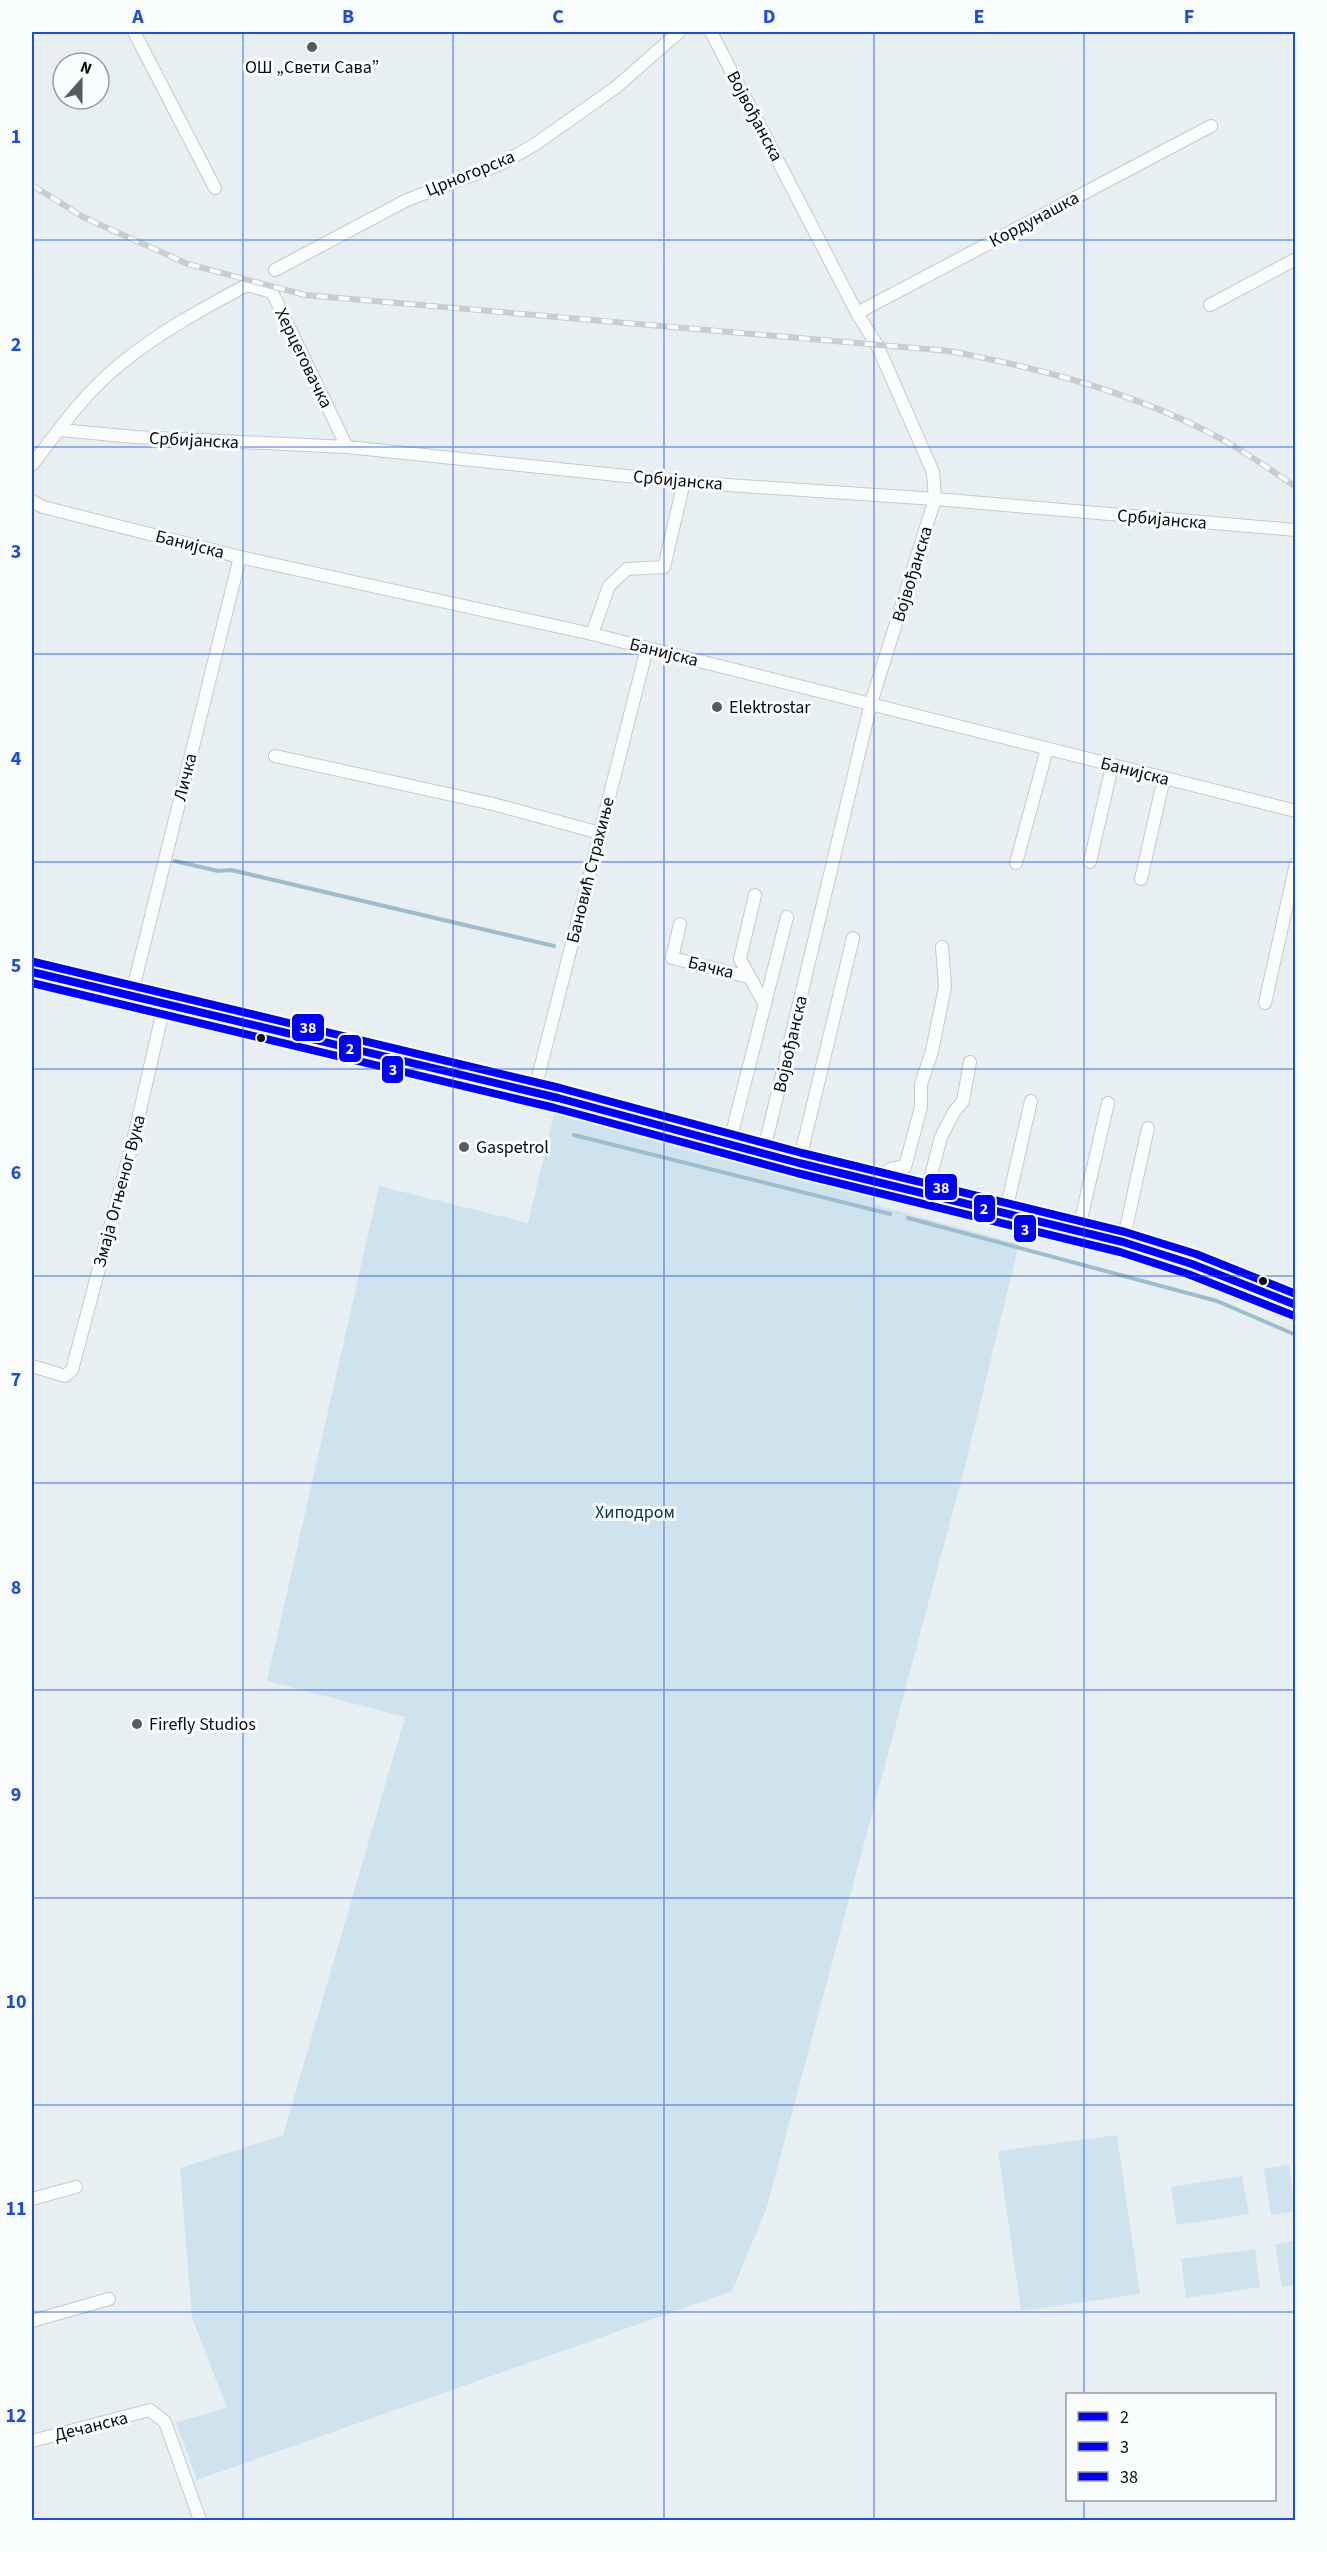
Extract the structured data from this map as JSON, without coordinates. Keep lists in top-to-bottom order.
{
  "streets": {
    "street": [
      "Војвођанска",
      "Црногорска",
      "Кордунашка",
      "Херцеговачка",
      "Србијанска",
      "Банијска",
      "Личка",
      "Бановић Страхиње",
      "Бачка",
      "Змаја Огњеног Вука",
      "Дечанска"
    ]
  },
  "crossings": [
    ["Војвођанска", "Кордунашка"],
    ["Војвођанска", "Србијанска"],
    ["Војвођанска", "Банијска"],
    ["Херцеговачка", "Србијанска"],
    ["Банијска", "Личка"],
    ["Банијска", "Бановић Страхиње"]
  ],
  "parks": ["Хиподром"],
  "places": [
    "ОШ „Свети Сава”",
    "Elektrostar",
    "Gaspetrol",
    "Firefly Studios"
  ],
  "lines": ["transit line 38", "transit line 2", "transit line 3"],
  "legend": ["2", "3", "38"],
  "north": "top",
  "grid": {
    "columns": [
      "A",
      "B",
      "C",
      "D",
      "E",
      "F"
    ],
    "rows": [
      "1",
      "2",
      "3",
      "4",
      "5",
      "6",
      "7",
      "8",
      "9",
      "10",
      "11",
      "12"
    ]
  }
}
